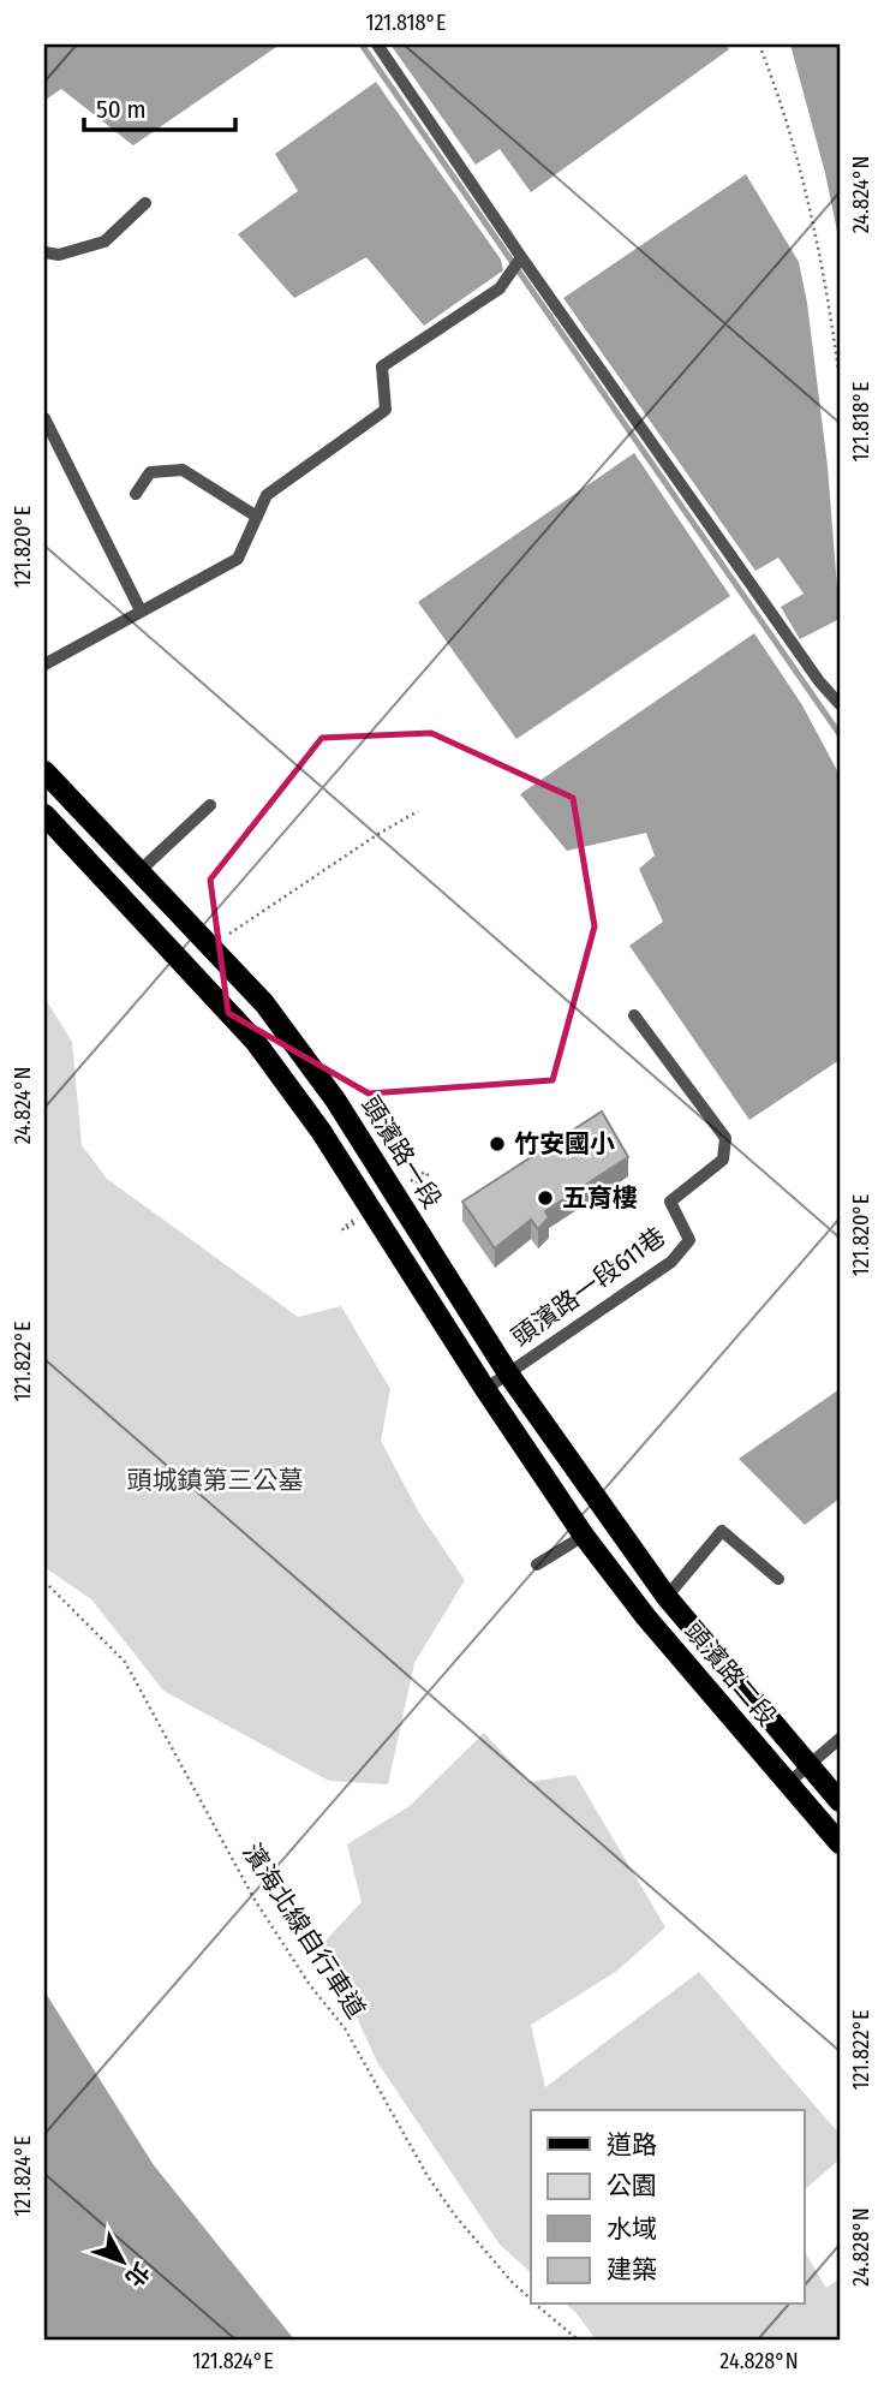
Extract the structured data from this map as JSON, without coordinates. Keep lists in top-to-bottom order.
{
  "streets": {
    "main road": ["頭濱路一段", "頭濱路二段"],
    "lane": ["頭濱路一段611巷"],
    "path": ["濱海北線自行車道"]
  },
  "crossings": [
    ["頭濱路一段", "頭濱路一段611巷"],
    ["頭濱路一段", "頭濱路二段"]
  ],
  "parks": ["頭城鎮第三公墓"],
  "places": ["竹安國小", "五育樓"],
  "legend": [
    "道路",
    "公園",
    "水域",
    "建築"
  ],
  "scale_bar": "50 m",
  "north": "bottom right",
  "coordinates": [
    "121.818°E",
    "24.824°N",
    "121.820°E",
    "121.822°E",
    "121.824°E",
    "24.828°N"
  ]
}
